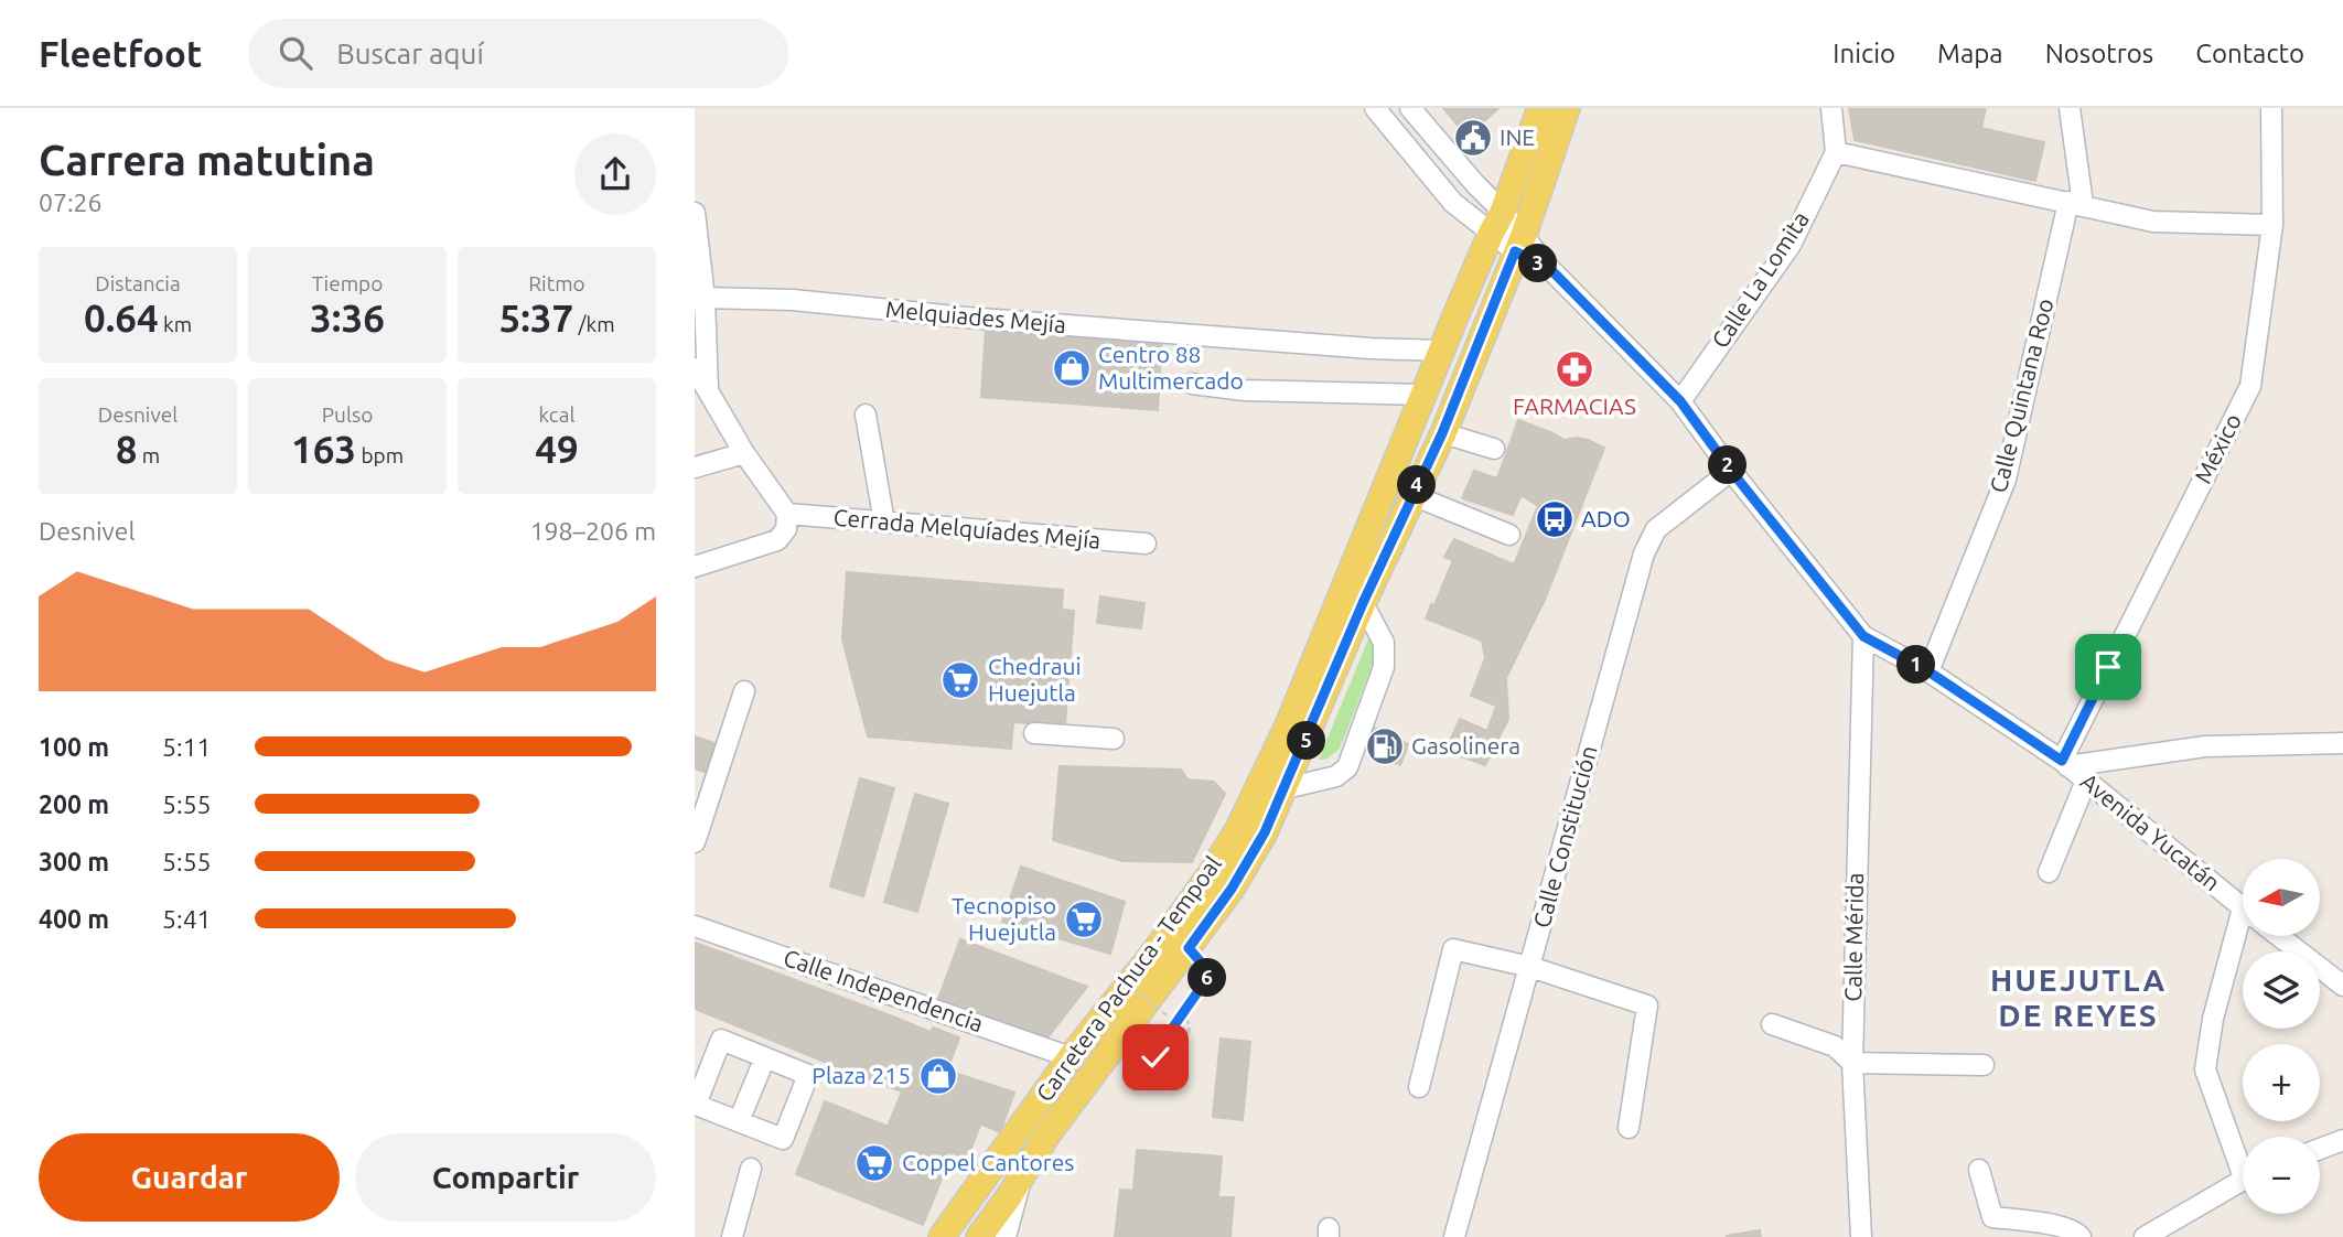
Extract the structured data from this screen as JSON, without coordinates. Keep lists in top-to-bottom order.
{
  "streets": {
    "main road": ["Carretera Pachuca - Tempoal"],
    "street": [
      "Calle La Lomita",
      "Melquiades Mejía",
      "Calle Quintana Roo",
      "México",
      "Cerrada Melquíades Mejía",
      "Avenida Yucatán",
      "Calle Constitución",
      "Calle Mérida",
      "Calle Independencia"
    ]
  },
  "crossings": [
    ["Calle La Lomita", "Avenida Yucatán"],
    ["Melquiades Mejía", "Carretera Pachuca - Tempoal"],
    ["Calle Quintana Roo", "Avenida Yucatán"],
    ["México", "Avenida Yucatán"],
    ["Avenida Yucatán", "Calle Constitución"],
    ["Avenida Yucatán", "Calle Mérida"],
    ["Avenida Yucatán", "Carretera Pachuca - Tempoal"],
    ["Carretera Pachuca - Tempoal", "Calle Independencia"]
  ],
  "districts": ["HUEJUTLA DE REYES"],
  "places": {
    "public building": ["INE"],
    "shop": ["Centro 88 Multimercado", "Plaza 215"],
    "pharmacy": ["FARMACIAS"],
    "bus stop": ["ADO"],
    "supermarket": ["Chedraui Huejutla", "Tecnopiso Huejutla", "Coppel Cantores"],
    "fuel station": ["Gasolinera"]
  },
  "north": "left",
  "page": {
    "header": "Fleetfoot",
    "search": "Buscar aquí",
    "nav": [
      "Inicio",
      "Mapa",
      "Nosotros",
      "Contacto"
    ],
    "heading": ["Carrera matutina", "07:26"],
    "stats": [
      ["Distancia", "0.64 km"],
      ["Tiempo", "3:36"],
      ["Ritmo", "5:37 /km"],
      ["Desnivel", "8 m"],
      ["Pulso", "163 bpm"],
      ["kcal", "49"]
    ],
    "pins": [
      "3",
      "2",
      "4",
      "1",
      "5",
      "6"
    ],
    "chart": ["Desnivel", "198–206 m"],
    "list": [
      {
        "name": "100 m",
        "note": "5:11"
      },
      {
        "name": "200 m",
        "note": "5:55"
      },
      {
        "name": "300 m",
        "note": "5:55"
      },
      {
        "name": "400 m",
        "note": "5:41"
      }
    ],
    "map_buttons": ["+", "−"],
    "buttons": ["Guardar", "Compartir"]
  }
}
